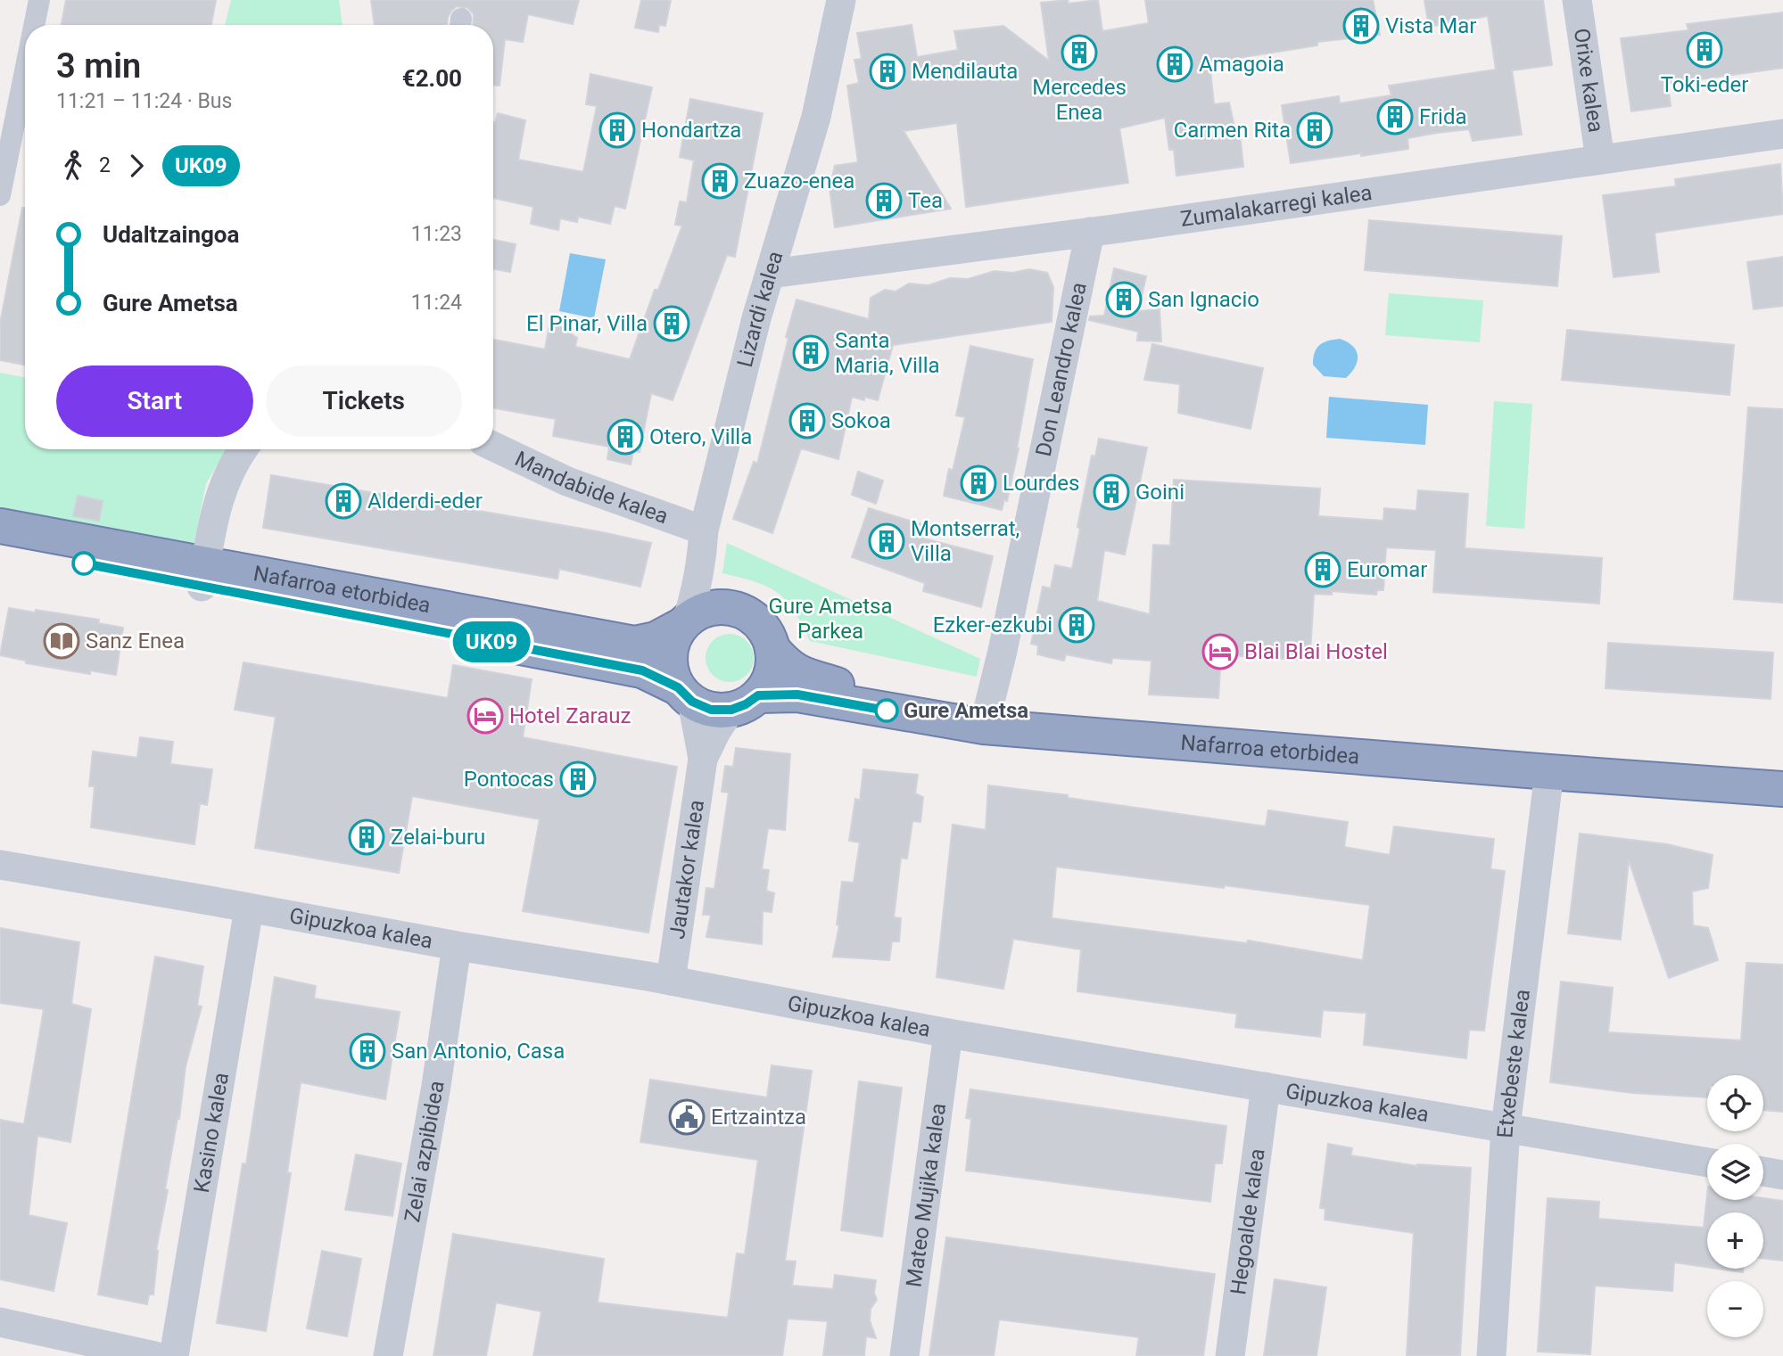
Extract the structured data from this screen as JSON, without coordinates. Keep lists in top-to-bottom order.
{
  "streets": {
    "highway": ["Nafarroa etorbidea"],
    "street": [
      "Orixe kalea",
      "Zumalakarregi kalea",
      "Lizardi kalea",
      "Don Leandro kalea",
      "Mandabide kalea",
      "Jautakor kalea",
      "Gipuzkoa kalea",
      "Etxebeste kalea",
      "Kasino kalea",
      "Zelai azpibidea",
      "Mateo Mujika kalea",
      "Hegoalde kalea"
    ]
  },
  "crossings": [
    ["Orixe kalea", "Zumalakarregi kalea"],
    ["Zumalakarregi kalea", "Lizardi kalea"],
    ["Zumalakarregi kalea", "Don Leandro kalea"],
    ["Lizardi kalea", "Mandabide kalea"],
    ["Lizardi kalea", "Nafarroa etorbidea"],
    ["Lizardi kalea", "Jautakor kalea"],
    ["Don Leandro kalea", "Nafarroa etorbidea"],
    ["Nafarroa etorbidea", "Jautakor kalea"],
    ["Nafarroa etorbidea", "Etxebeste kalea"],
    ["Jautakor kalea", "Gipuzkoa kalea"],
    ["Gipuzkoa kalea", "Etxebeste kalea"],
    ["Gipuzkoa kalea", "Kasino kalea"],
    ["Gipuzkoa kalea", "Zelai azpibidea"],
    ["Gipuzkoa kalea", "Mateo Mujika kalea"],
    ["Gipuzkoa kalea", "Hegoalde kalea"]
  ],
  "parks": ["Gure Ametsa Parkea"],
  "places": {
    "building": [
      "Vista Mar",
      "Toki-eder",
      "Mercedes Enea",
      "Amagoia",
      "Mendilauta",
      "Frida",
      "Hondartza",
      "Carmen Rita",
      "Zuazo-enea",
      "Tea",
      "San Ignacio",
      "El Pinar, Villa",
      "Santa Maria, Villa",
      "Sokoa",
      "Otero, Villa",
      "Lourdes",
      "Goini",
      "Alderdi-eder",
      "Montserrat, Villa",
      "Euromar",
      "Ezker-ezkubi",
      "Pontocas",
      "Zelai-buru",
      "San Antonio, Casa"
    ],
    "library": ["Sanz Enea"],
    "hotel": ["Blai Blai Hostel", "Hotel Zarauz"],
    "other": ["Gure Ametsa"],
    "public building": ["Ertzaintza"]
  },
  "lines": ["bus line UK09"],
  "page": {
    "on_map": "UK09",
    "heading": ["3 min", "11:21 – 11:24 · Bus", "€2.00"],
    "legs": ["2", "UK09"],
    "list": [
      {
        "name": "Udaltzaingoa",
        "value": "11:23"
      },
      {
        "name": "Gure Ametsa",
        "value": "11:24"
      }
    ],
    "buttons": ["Start", "Tickets"],
    "map_buttons": ["+", "−"]
  }
}
